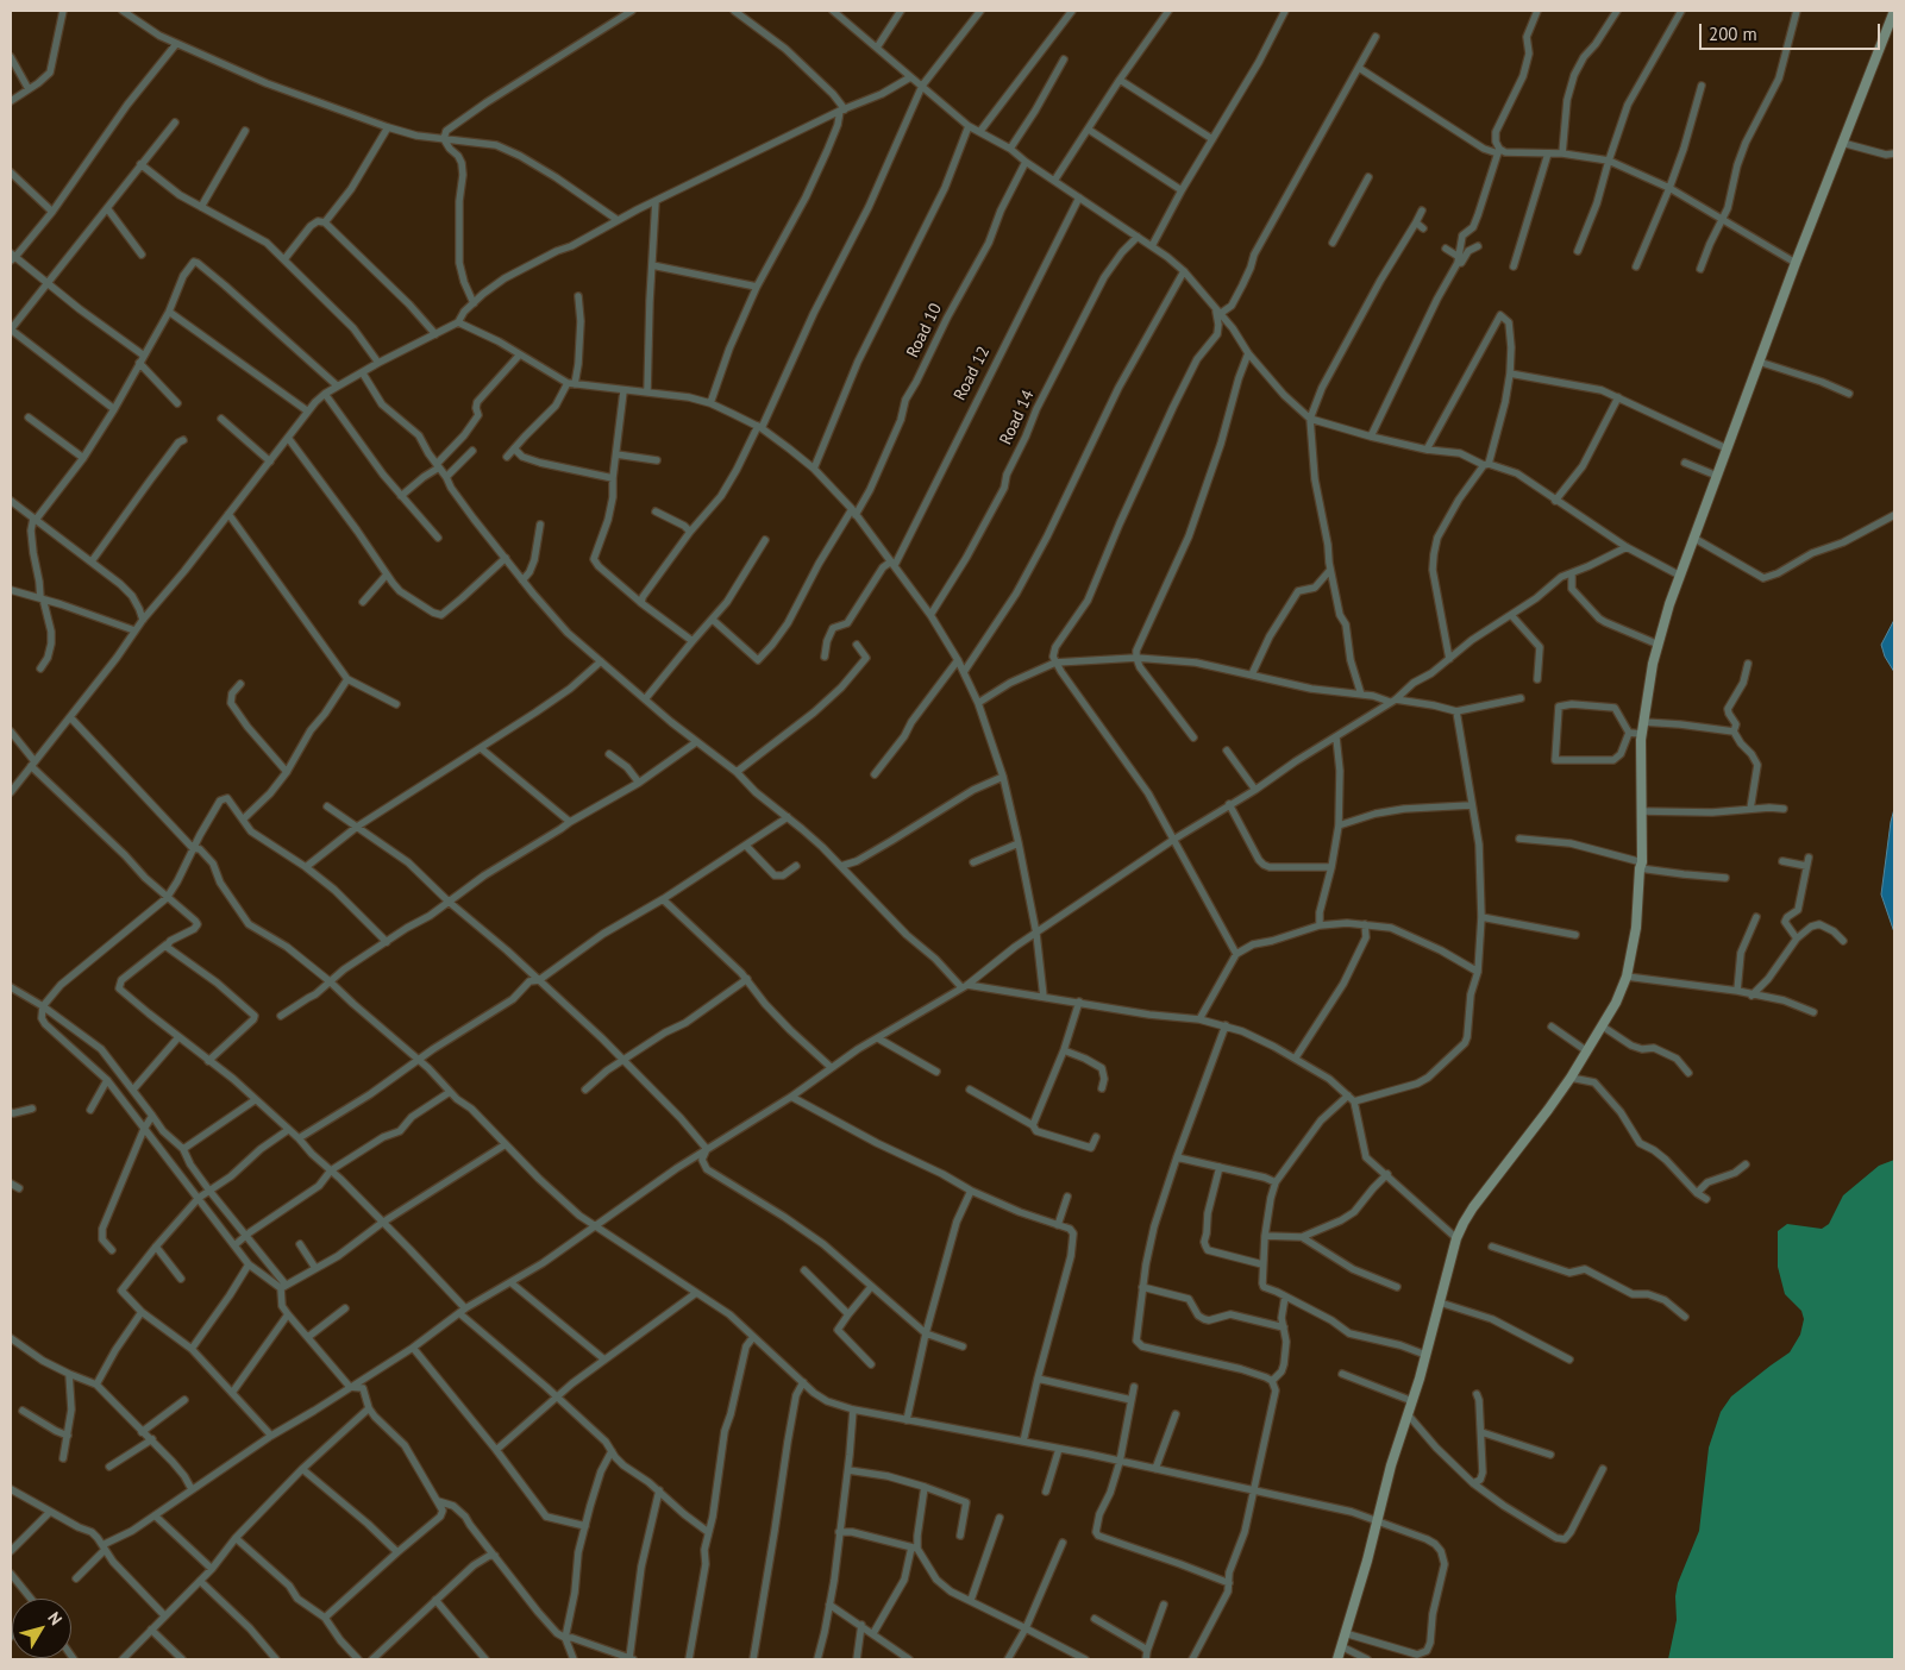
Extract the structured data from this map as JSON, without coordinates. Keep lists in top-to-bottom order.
{
  "streets": {
    "street": ["Road 10", "Road 12", "Road 14"]
  },
  "scale_bar": "200 m",
  "north": "top right"
}
